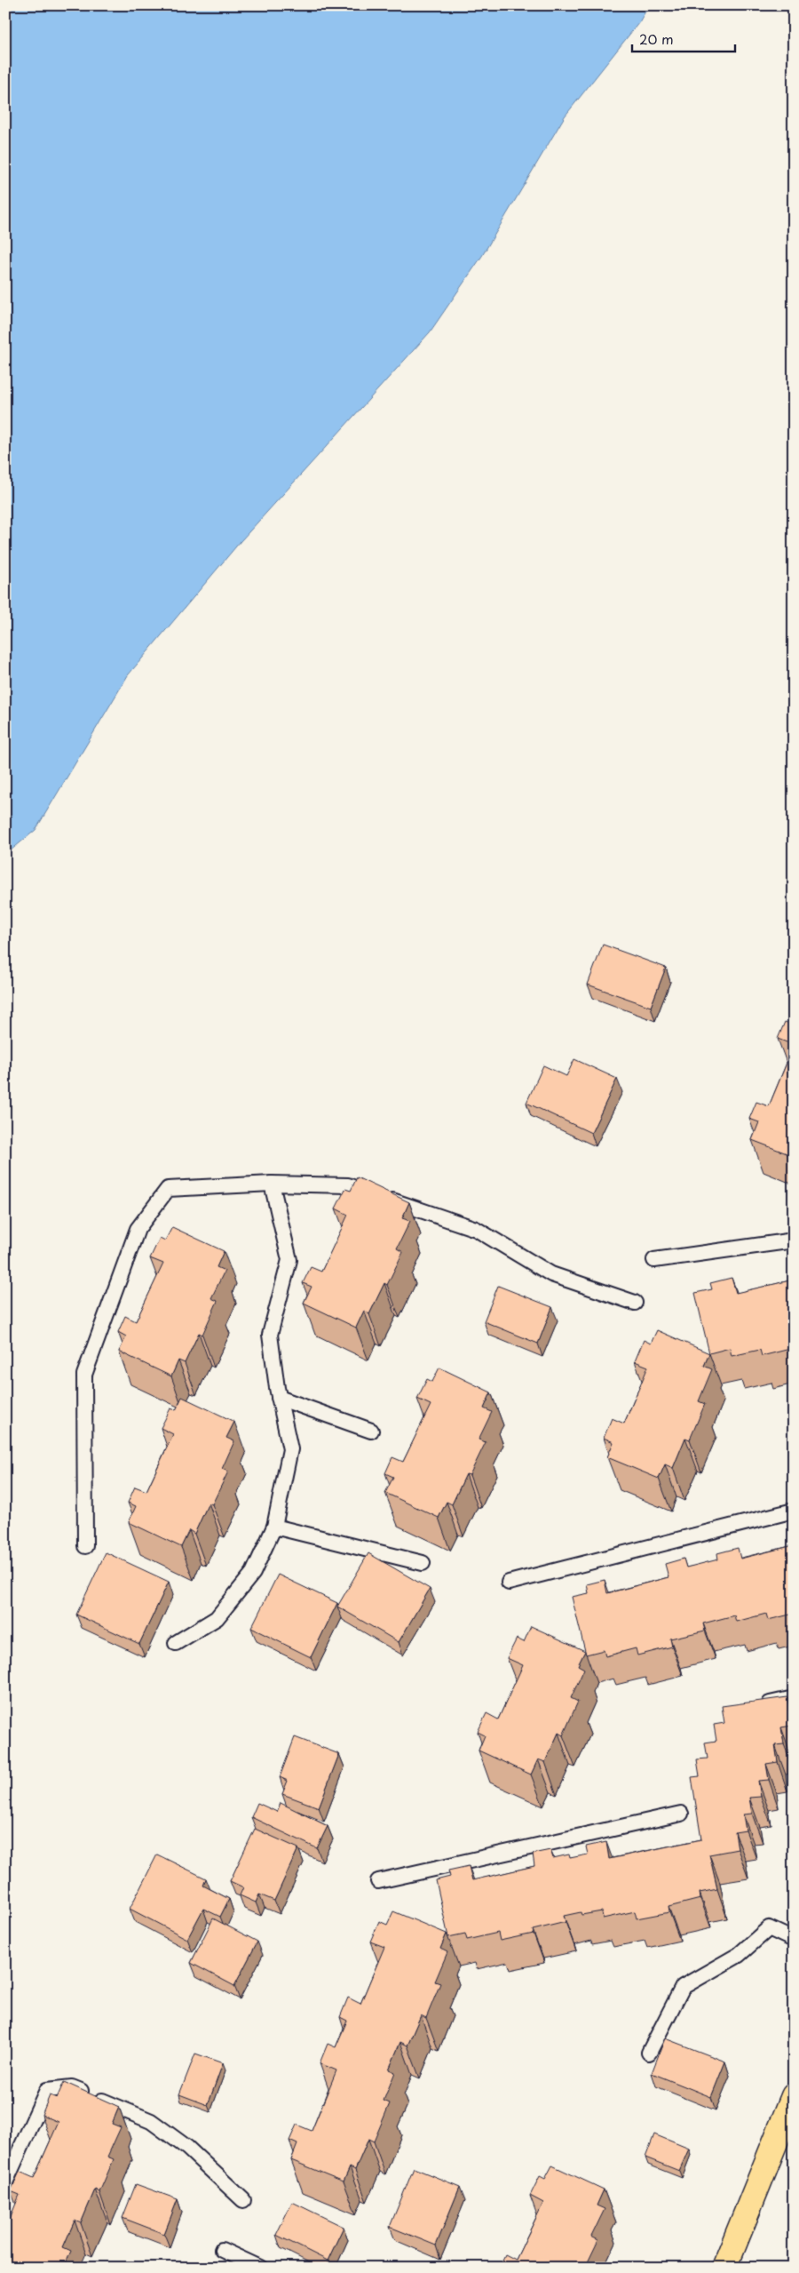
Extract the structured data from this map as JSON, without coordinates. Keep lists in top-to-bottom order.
{
  "scale_bar": "20 m"
}
